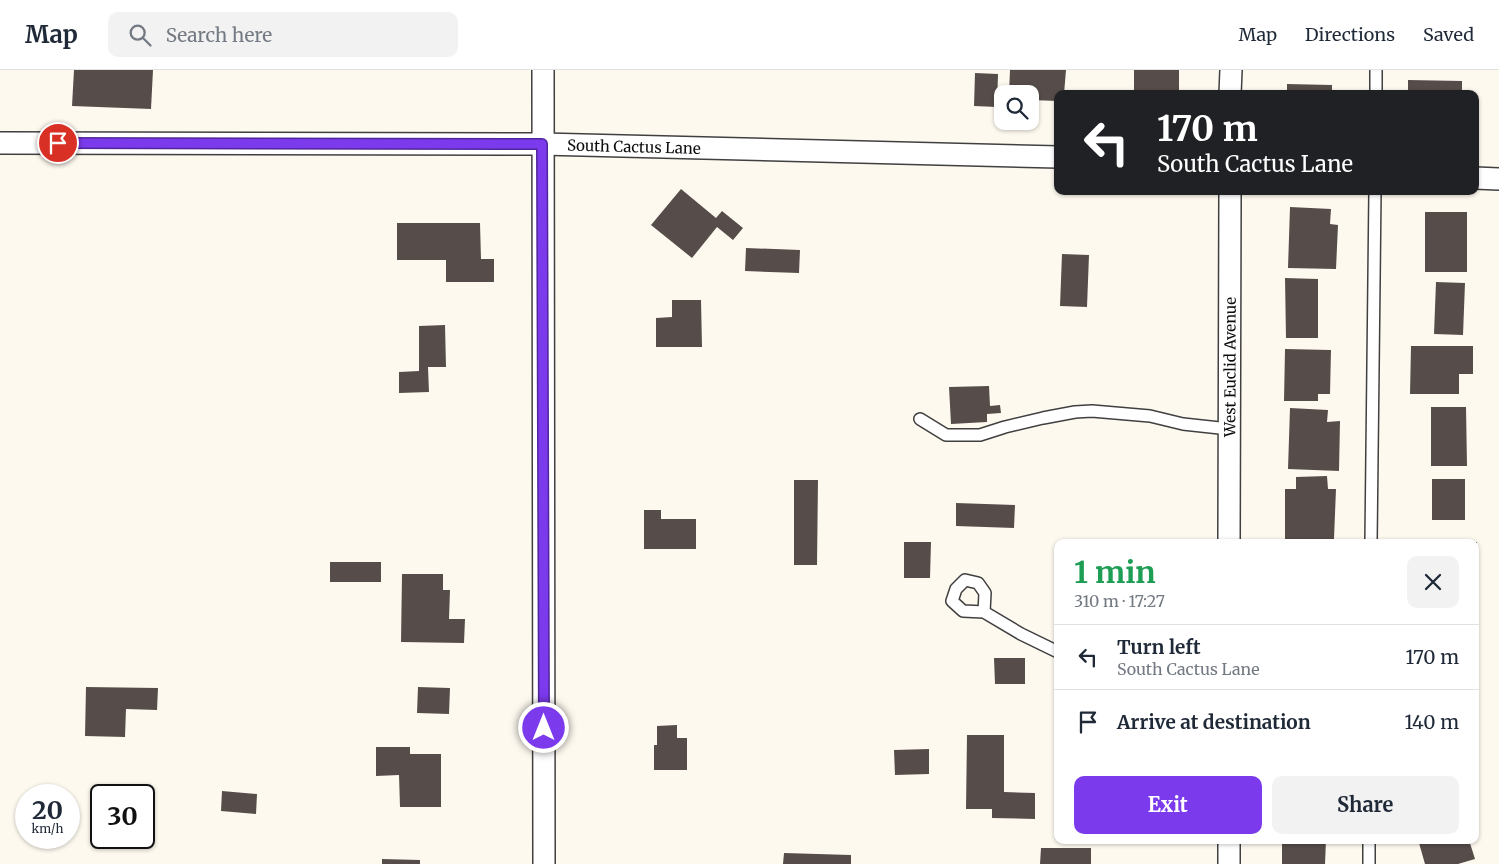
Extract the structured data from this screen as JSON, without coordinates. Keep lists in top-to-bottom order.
{
  "streets": {
    "street": ["South Cactus Lane", "West Euclid Avenue"]
  },
  "page": {
    "header": "Map",
    "search": "Search here",
    "nav": ["Map", "Directions", "Saved"],
    "turn": ["170 m", "South Cactus Lane"],
    "heading": ["1 min", "310 m · 17:27"],
    "list": [
      {
        "name": "Turn left",
        "note": "South Cactus Lane",
        "value": "170 m"
      },
      {
        "name": "Arrive at destination",
        "value": "140 m"
      }
    ],
    "buttons": ["Exit", "Share"],
    "speed": "20 km/h",
    "limit": "30"
  }
}
